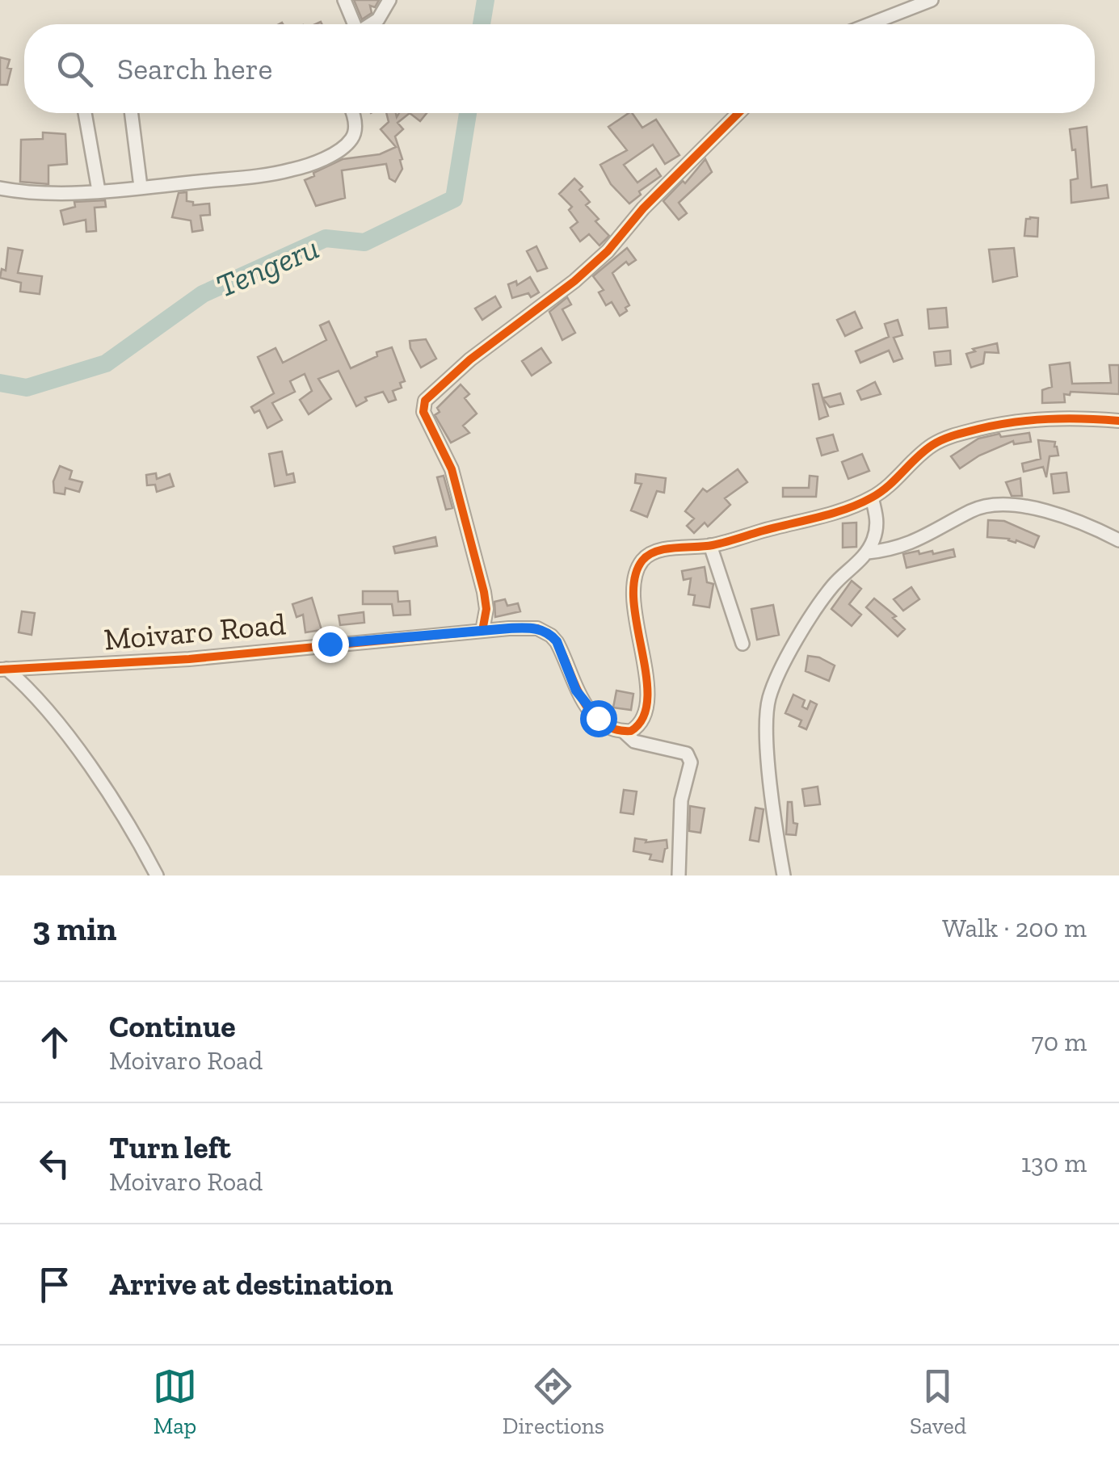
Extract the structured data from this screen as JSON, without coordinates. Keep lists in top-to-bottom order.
{
  "streets": {
    "street": ["Moivaro Road"]
  },
  "water": ["Tengeru"],
  "page": {
    "search": "Search here",
    "heading": ["3 min", "Walk · 200 m"],
    "list": [
      ["Continue", "Moivaro Road", "70 m"],
      ["Turn left", "Moivaro Road", "130 m"],
      "Arrive at destination"
    ],
    "nav": ["Map", "Directions", "Saved"]
  }
}
